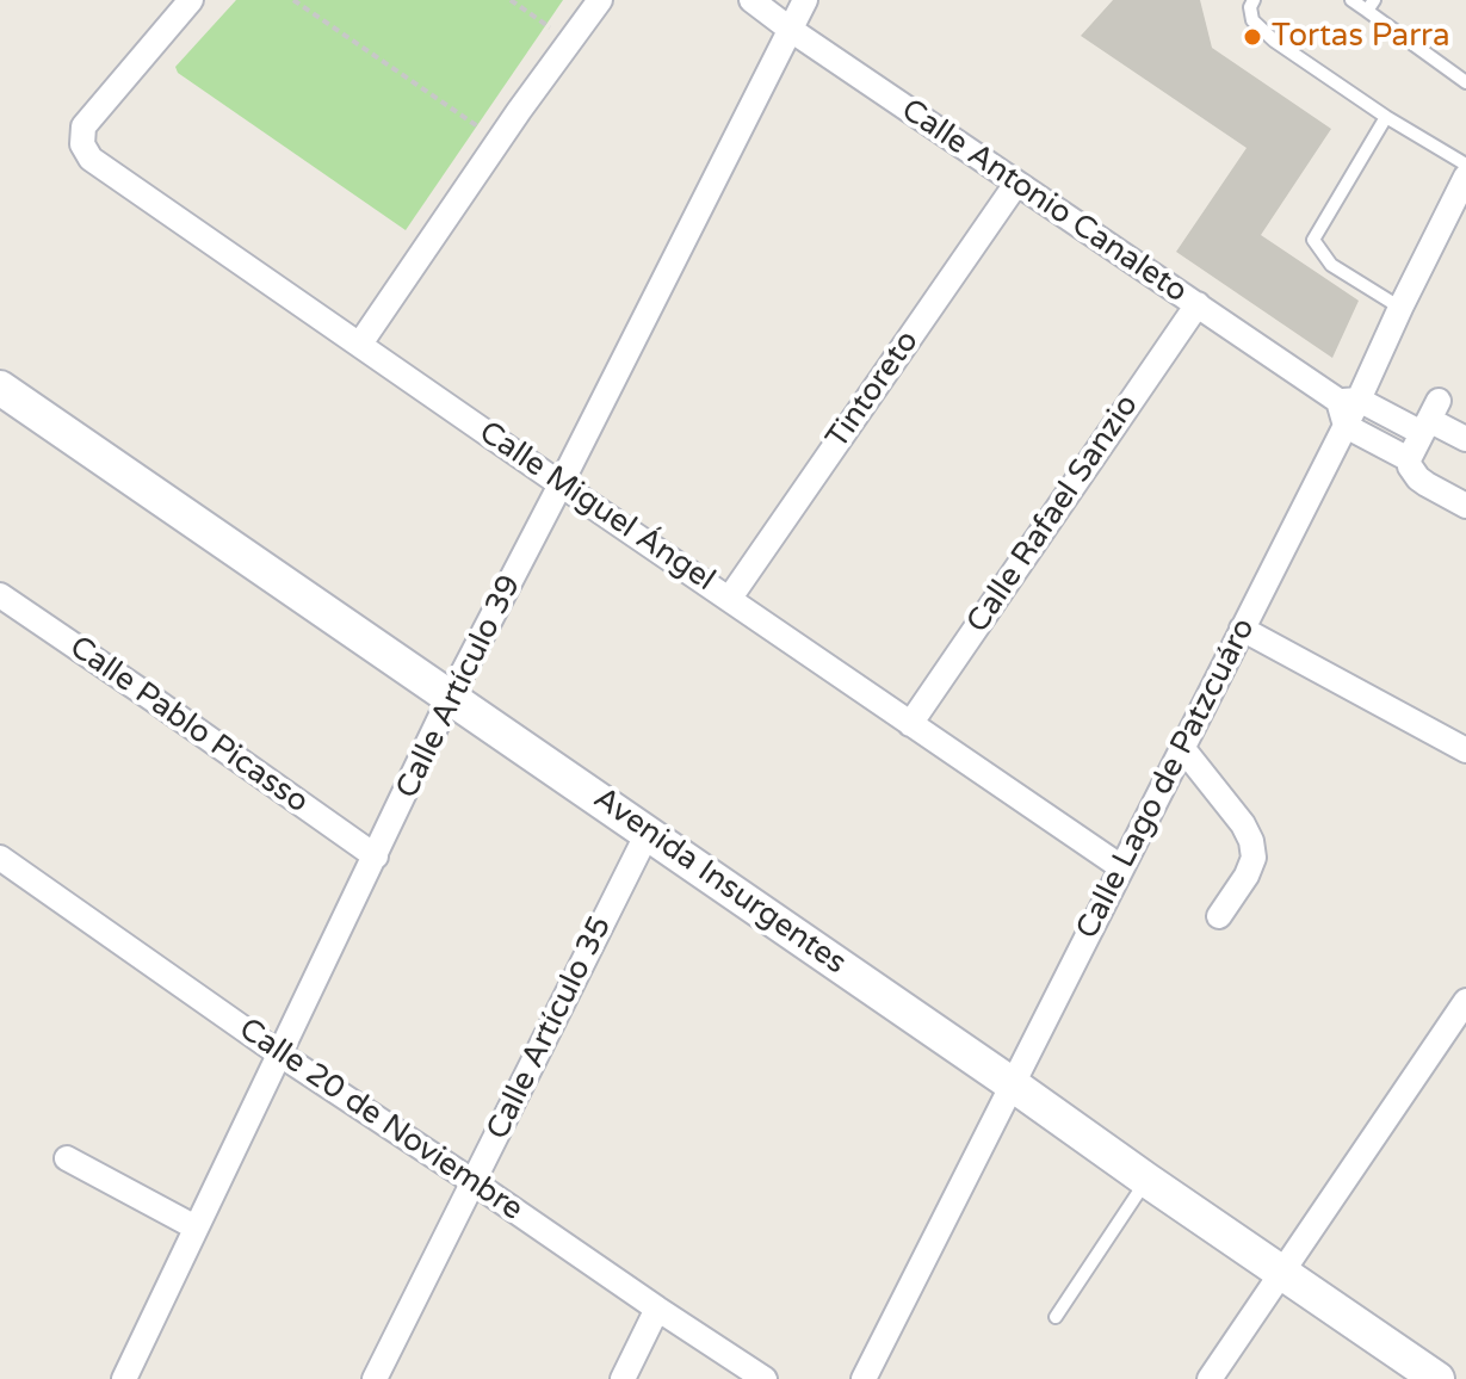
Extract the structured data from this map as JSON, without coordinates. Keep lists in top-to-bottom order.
{
  "streets": {
    "street": [
      "Calle Antonio Canaleto",
      "Tintoreto",
      "Calle Miguel Ángel",
      "Calle Rafael Sanzio",
      "Calle Artículo 39",
      "Calle Pablo Picasso",
      "Calle Lago de Patzcuáro",
      "Avenida Insurgentes",
      "Calle Artículo 35",
      "Calle 20 de Noviembre"
    ]
  },
  "crossings": [
    ["Calle Antonio Canaleto", "Tintoreto"],
    ["Calle Antonio Canaleto", "Calle Rafael Sanzio"],
    ["Calle Antonio Canaleto", "Calle Artículo 39"],
    ["Calle Antonio Canaleto", "Calle Lago de Patzcuáro"],
    ["Tintoreto", "Calle Miguel Ángel"],
    ["Calle Miguel Ángel", "Calle Rafael Sanzio"],
    ["Calle Miguel Ángel", "Calle Artículo 39"],
    ["Calle Miguel Ángel", "Calle Lago de Patzcuáro"],
    ["Calle Artículo 39", "Calle Pablo Picasso"],
    ["Calle Artículo 39", "Avenida Insurgentes"],
    ["Calle Artículo 39", "Calle 20 de Noviembre"],
    ["Calle Lago de Patzcuáro", "Avenida Insurgentes"],
    ["Avenida Insurgentes", "Calle Artículo 35"],
    ["Calle Artículo 35", "Calle 20 de Noviembre"]
  ],
  "places": ["Tortas Parra"]
}
